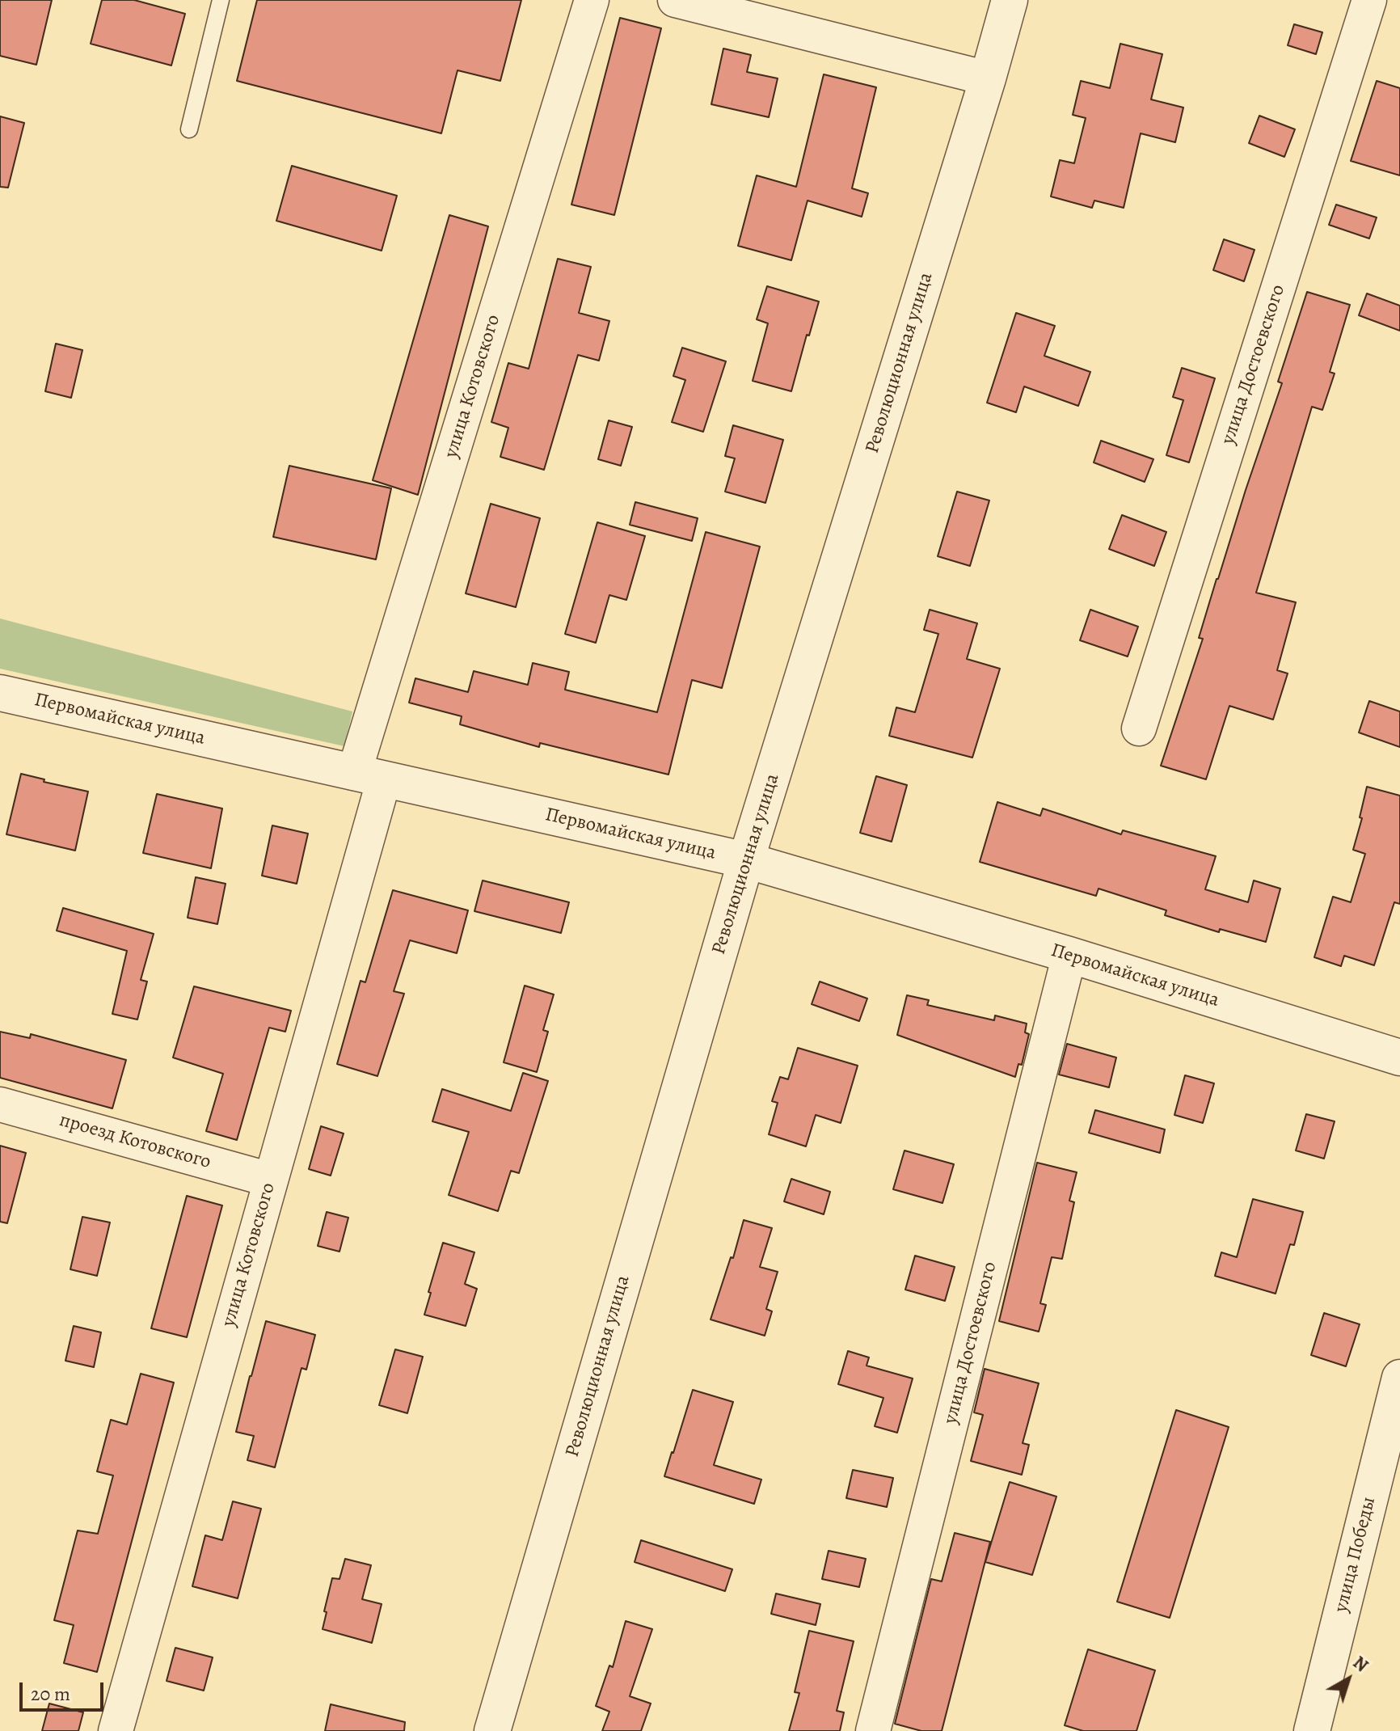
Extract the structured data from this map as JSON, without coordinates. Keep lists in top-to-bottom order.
{
  "streets": {
    "street": [
      "Революционная улица",
      "улица Достоевского",
      "улица Котовского",
      "Первомайская улица",
      "проезд Котовского",
      "улица Победы"
    ]
  },
  "crossings": [
    ["Революционная улица", "Первомайская улица"],
    ["улица Достоевского", "Первомайская улица"],
    ["улица Котовского", "Первомайская улица"],
    ["улица Котовского", "проезд Котовского"]
  ],
  "scale_bar": "20 m",
  "north": "top right"
}
